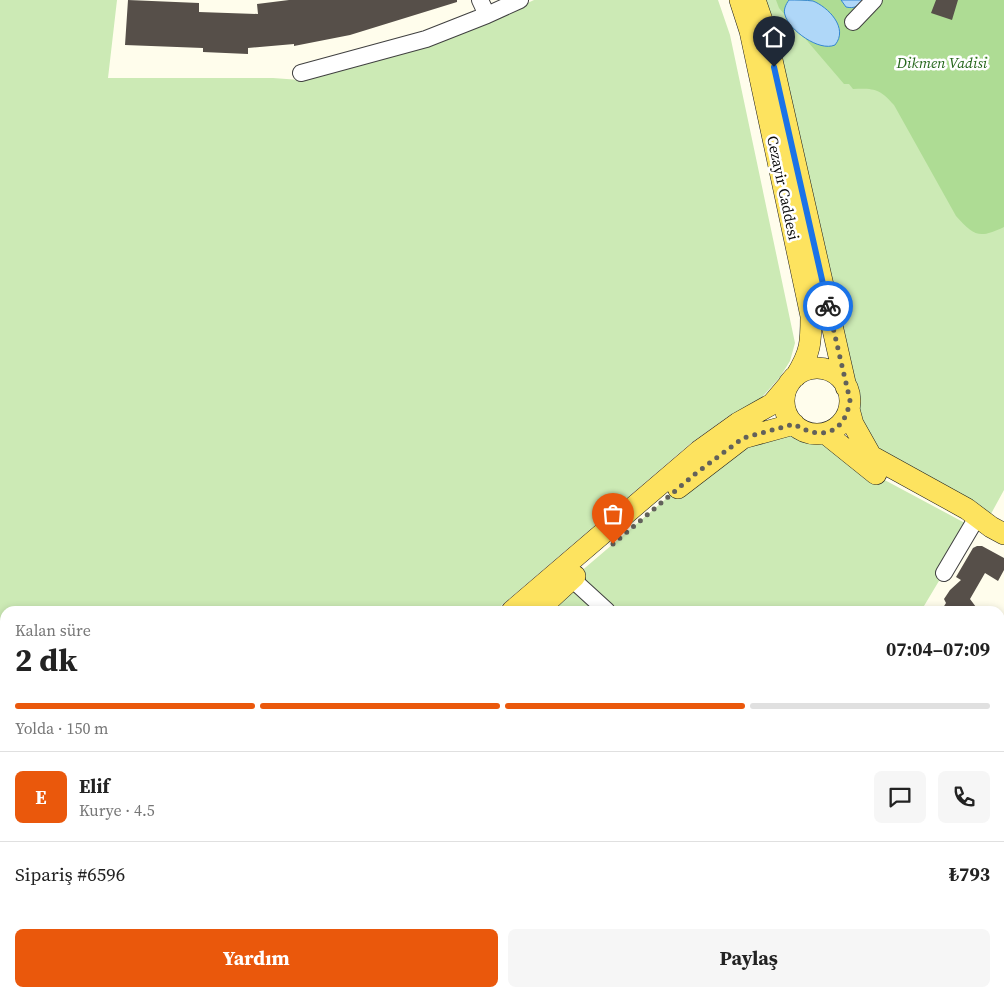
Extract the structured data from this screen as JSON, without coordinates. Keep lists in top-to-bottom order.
{
  "streets": {
    "main road": ["Cezayir Caddesi"]
  },
  "parks": ["Dikmen Vadisi"],
  "page": {
    "heading": ["2 dk", "Kalan süre", "07:04–07:09"],
    "panel": [
      "Elif",
      "Kurye · 4.5",
      "Sipariş #6596",
      "₺793"
    ],
    "bar": "Yolda · 150 m",
    "round": "E",
    "buttons": ["Yardım", "Paylaş"]
  }
}
